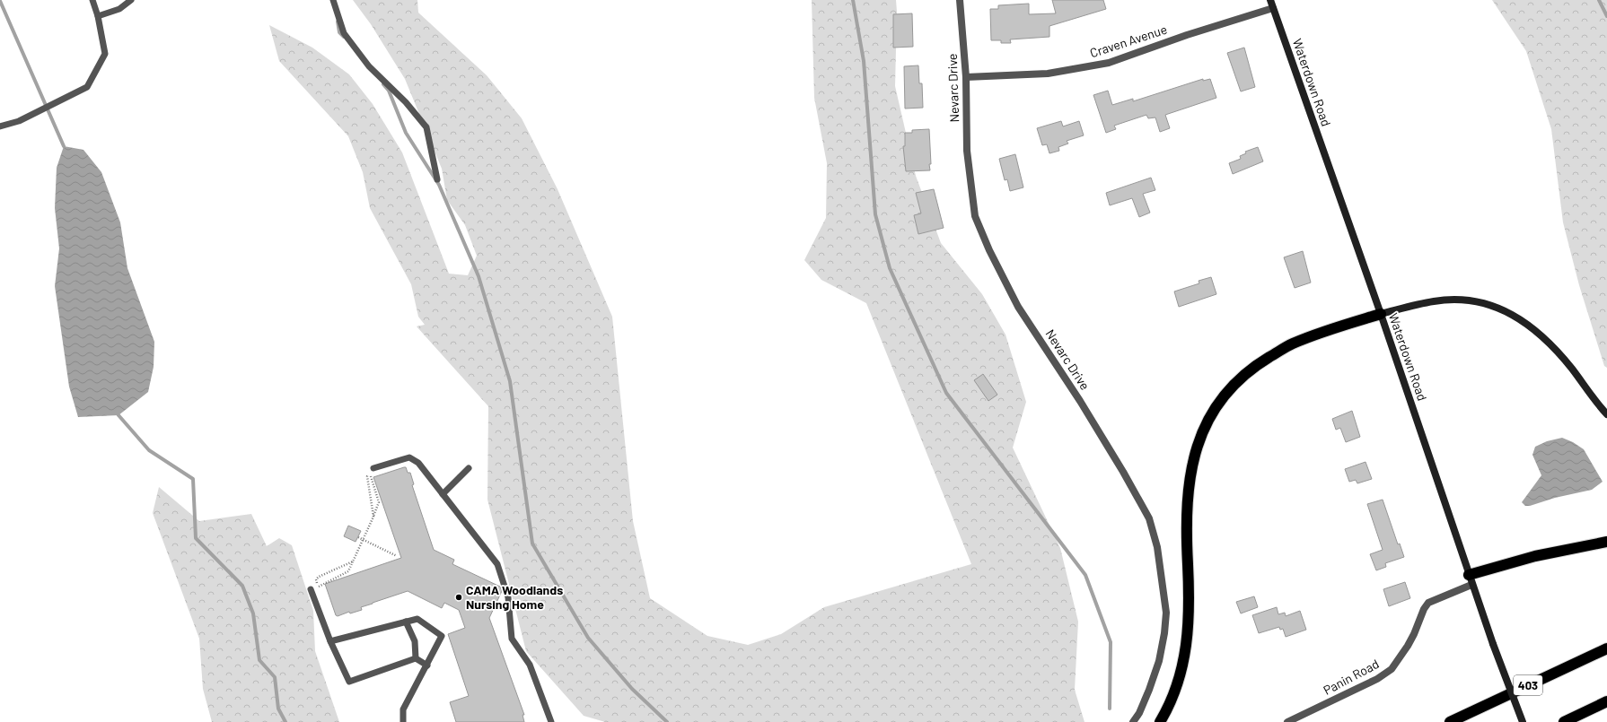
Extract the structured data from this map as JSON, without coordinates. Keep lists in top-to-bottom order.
{
  "streets": {
    "highway": ["403"],
    "main road": ["Waterdown Road"],
    "street": ["Craven Avenue", "Nevarc Drive", "Panin Road"]
  },
  "crossings": [
    ["Craven Avenue", "Waterdown Road"],
    ["Craven Avenue", "Nevarc Drive"],
    ["Waterdown Road", "Panin Road"]
  ],
  "places": ["CAMA Woodlands Nursing Home"]
}
